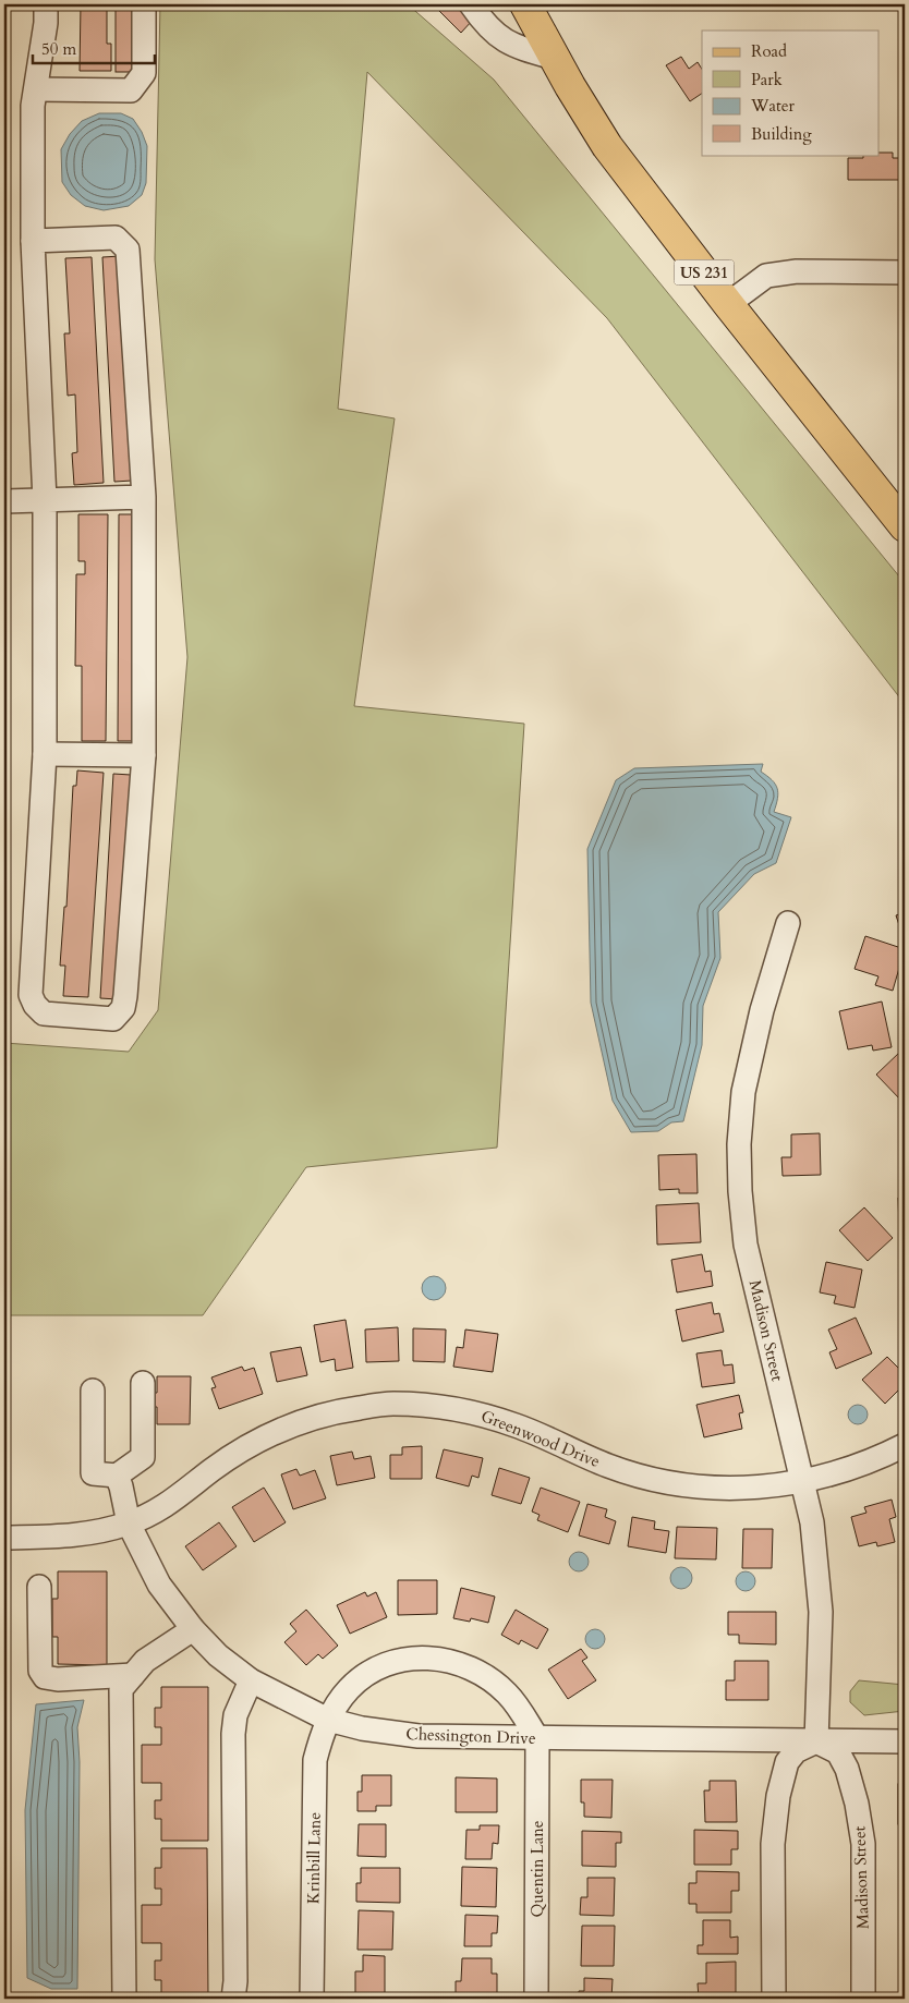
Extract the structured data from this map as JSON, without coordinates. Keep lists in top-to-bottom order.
{
  "streets": {
    "main road": ["US 231"],
    "street": [
      "Madison Street",
      "Greenwood Drive",
      "Chessington Drive",
      "Krinbill Lane",
      "Quentin Lane"
    ]
  },
  "crossings": [
    ["Madison Street", "Greenwood Drive"],
    ["Madison Street", "Chessington Drive"],
    ["Greenwood Drive", "Chessington Drive"],
    ["Chessington Drive", "Krinbill Lane"],
    ["Chessington Drive", "Quentin Lane"],
    ["Krinbill Lane", "Quentin Lane"]
  ],
  "legend": [
    "Road",
    "Park",
    "Water",
    "Building"
  ],
  "scale_bar": "50 m"
}
